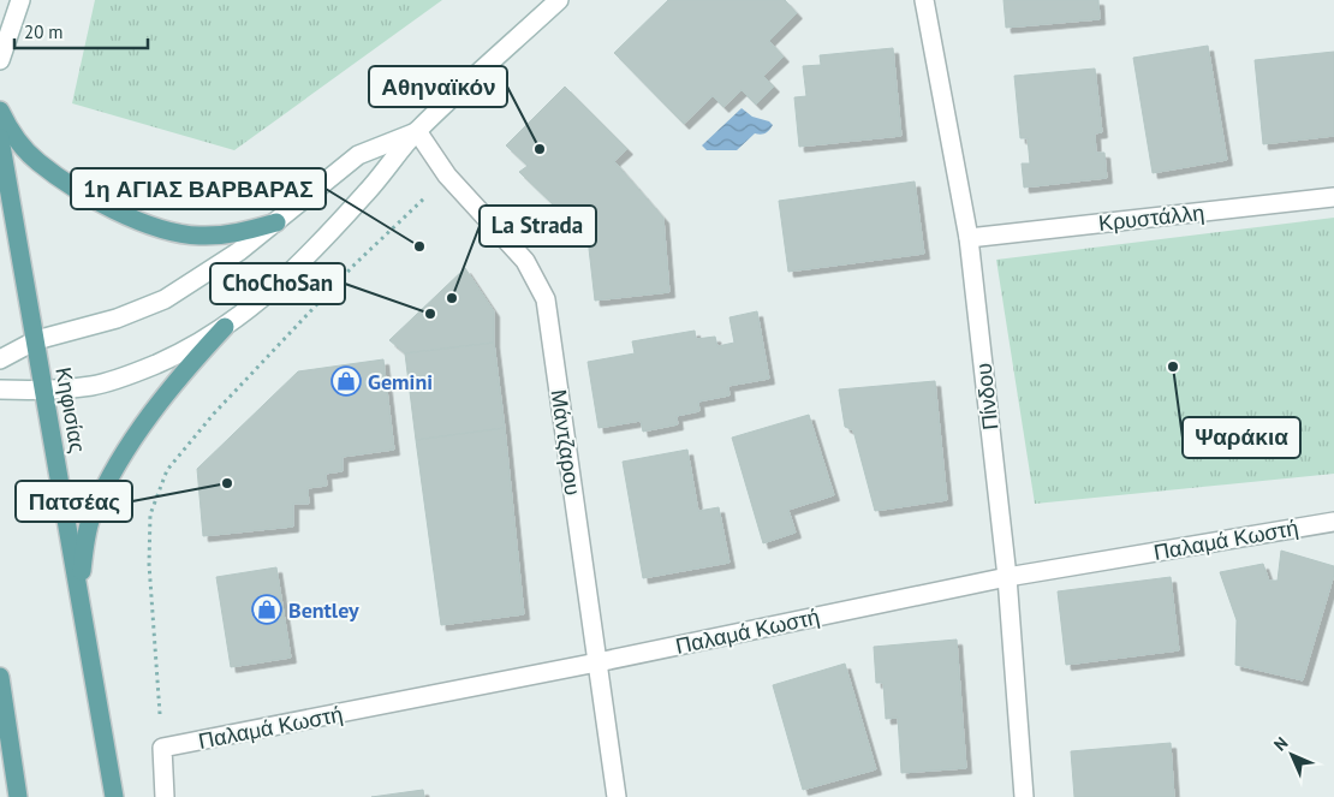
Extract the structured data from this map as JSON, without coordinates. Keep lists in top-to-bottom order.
{
  "streets": {
    "main road": ["Κηφισίας"],
    "street": [
      "Κρυστάλλη",
      "Πίνδου",
      "Μάντζαρου",
      "Παλαμά Κωστή"
    ]
  },
  "crossings": [
    ["Κρυστάλλη", "Πίνδου"],
    ["Πίνδου", "Παλαμά Κωστή"],
    ["Μάντζαρου", "Παλαμά Κωστή"]
  ],
  "places": {
    "other": [
      "Αθηναϊκόν",
      "1η ΑΓΙΑΣ ΒΑΡΒΑΡΑΣ",
      "La Strada",
      "ChoChoSan",
      "Ψαράκια",
      "Πατσέας"
    ],
    "shop": ["Gemini", "Bentley"]
  },
  "scale_bar": "20 m",
  "north": "top left"
}
